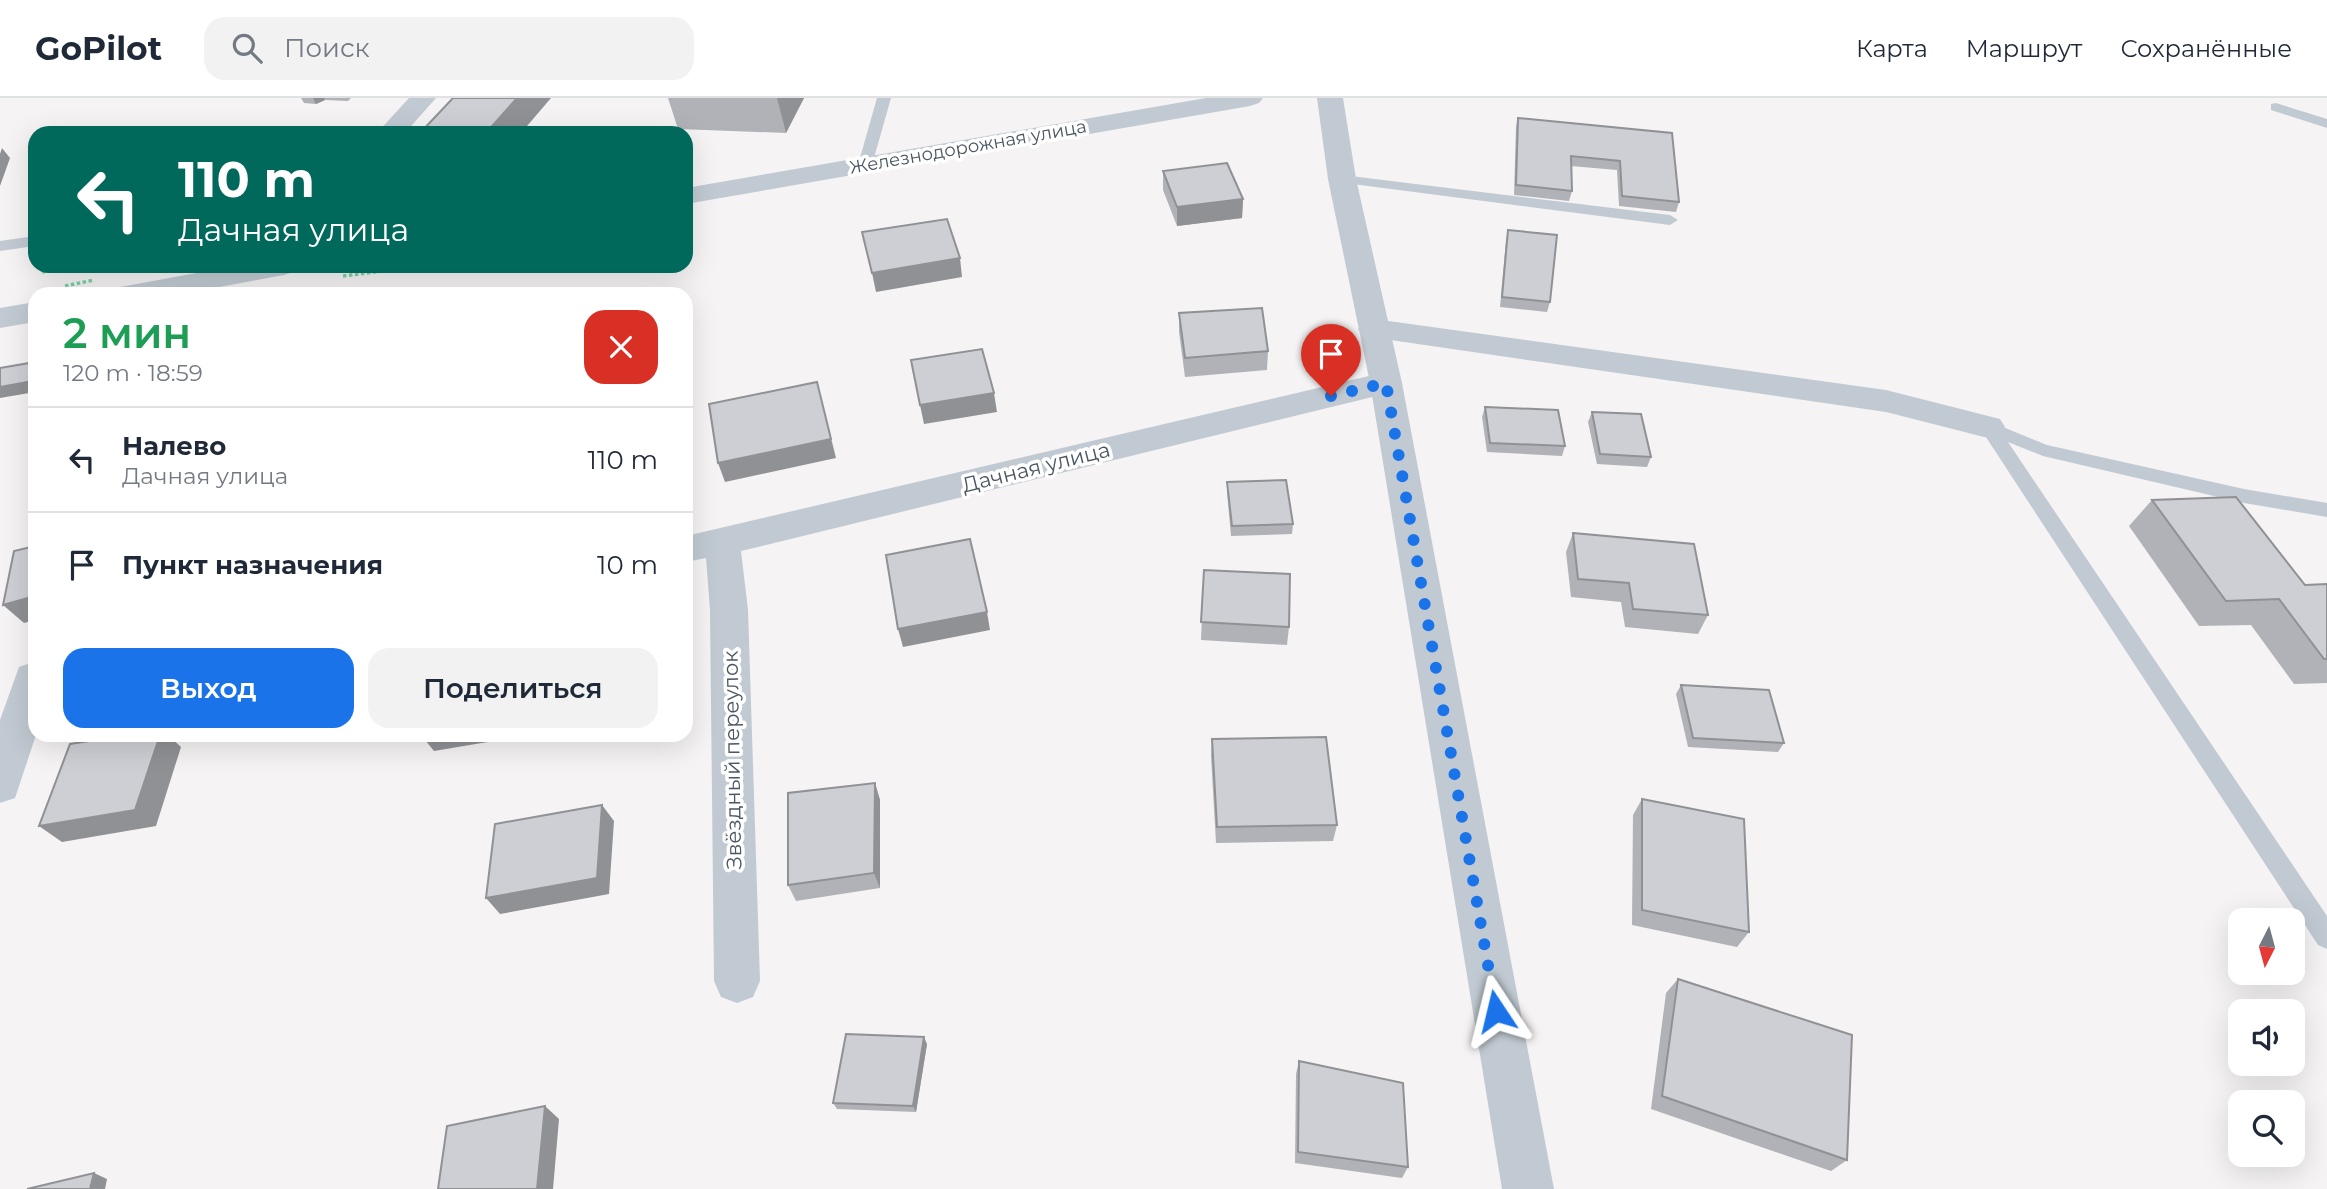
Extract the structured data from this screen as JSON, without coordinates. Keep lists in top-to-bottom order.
{
  "streets": {
    "street": ["Железнодорожная улица", "Дачная улица", "Звёздный переулок"]
  },
  "crossings": [
    ["Дачная улица", "Звёздный переулок"]
  ],
  "north": "bottom",
  "page": {
    "header": "GoPilot",
    "search": "Поиск",
    "nav": ["Карта", "Маршрут", "Сохранённые"],
    "turn": ["110 m", "Дачная улица"],
    "heading": ["2 мин", "120 m · 18:59"],
    "list": [
      {
        "name": "Налево",
        "note": "Дачная улица",
        "value": "110 m"
      },
      {
        "name": "Пункт назначения",
        "value": "10 m"
      }
    ],
    "buttons": ["Выход", "Поделиться"]
  }
}
